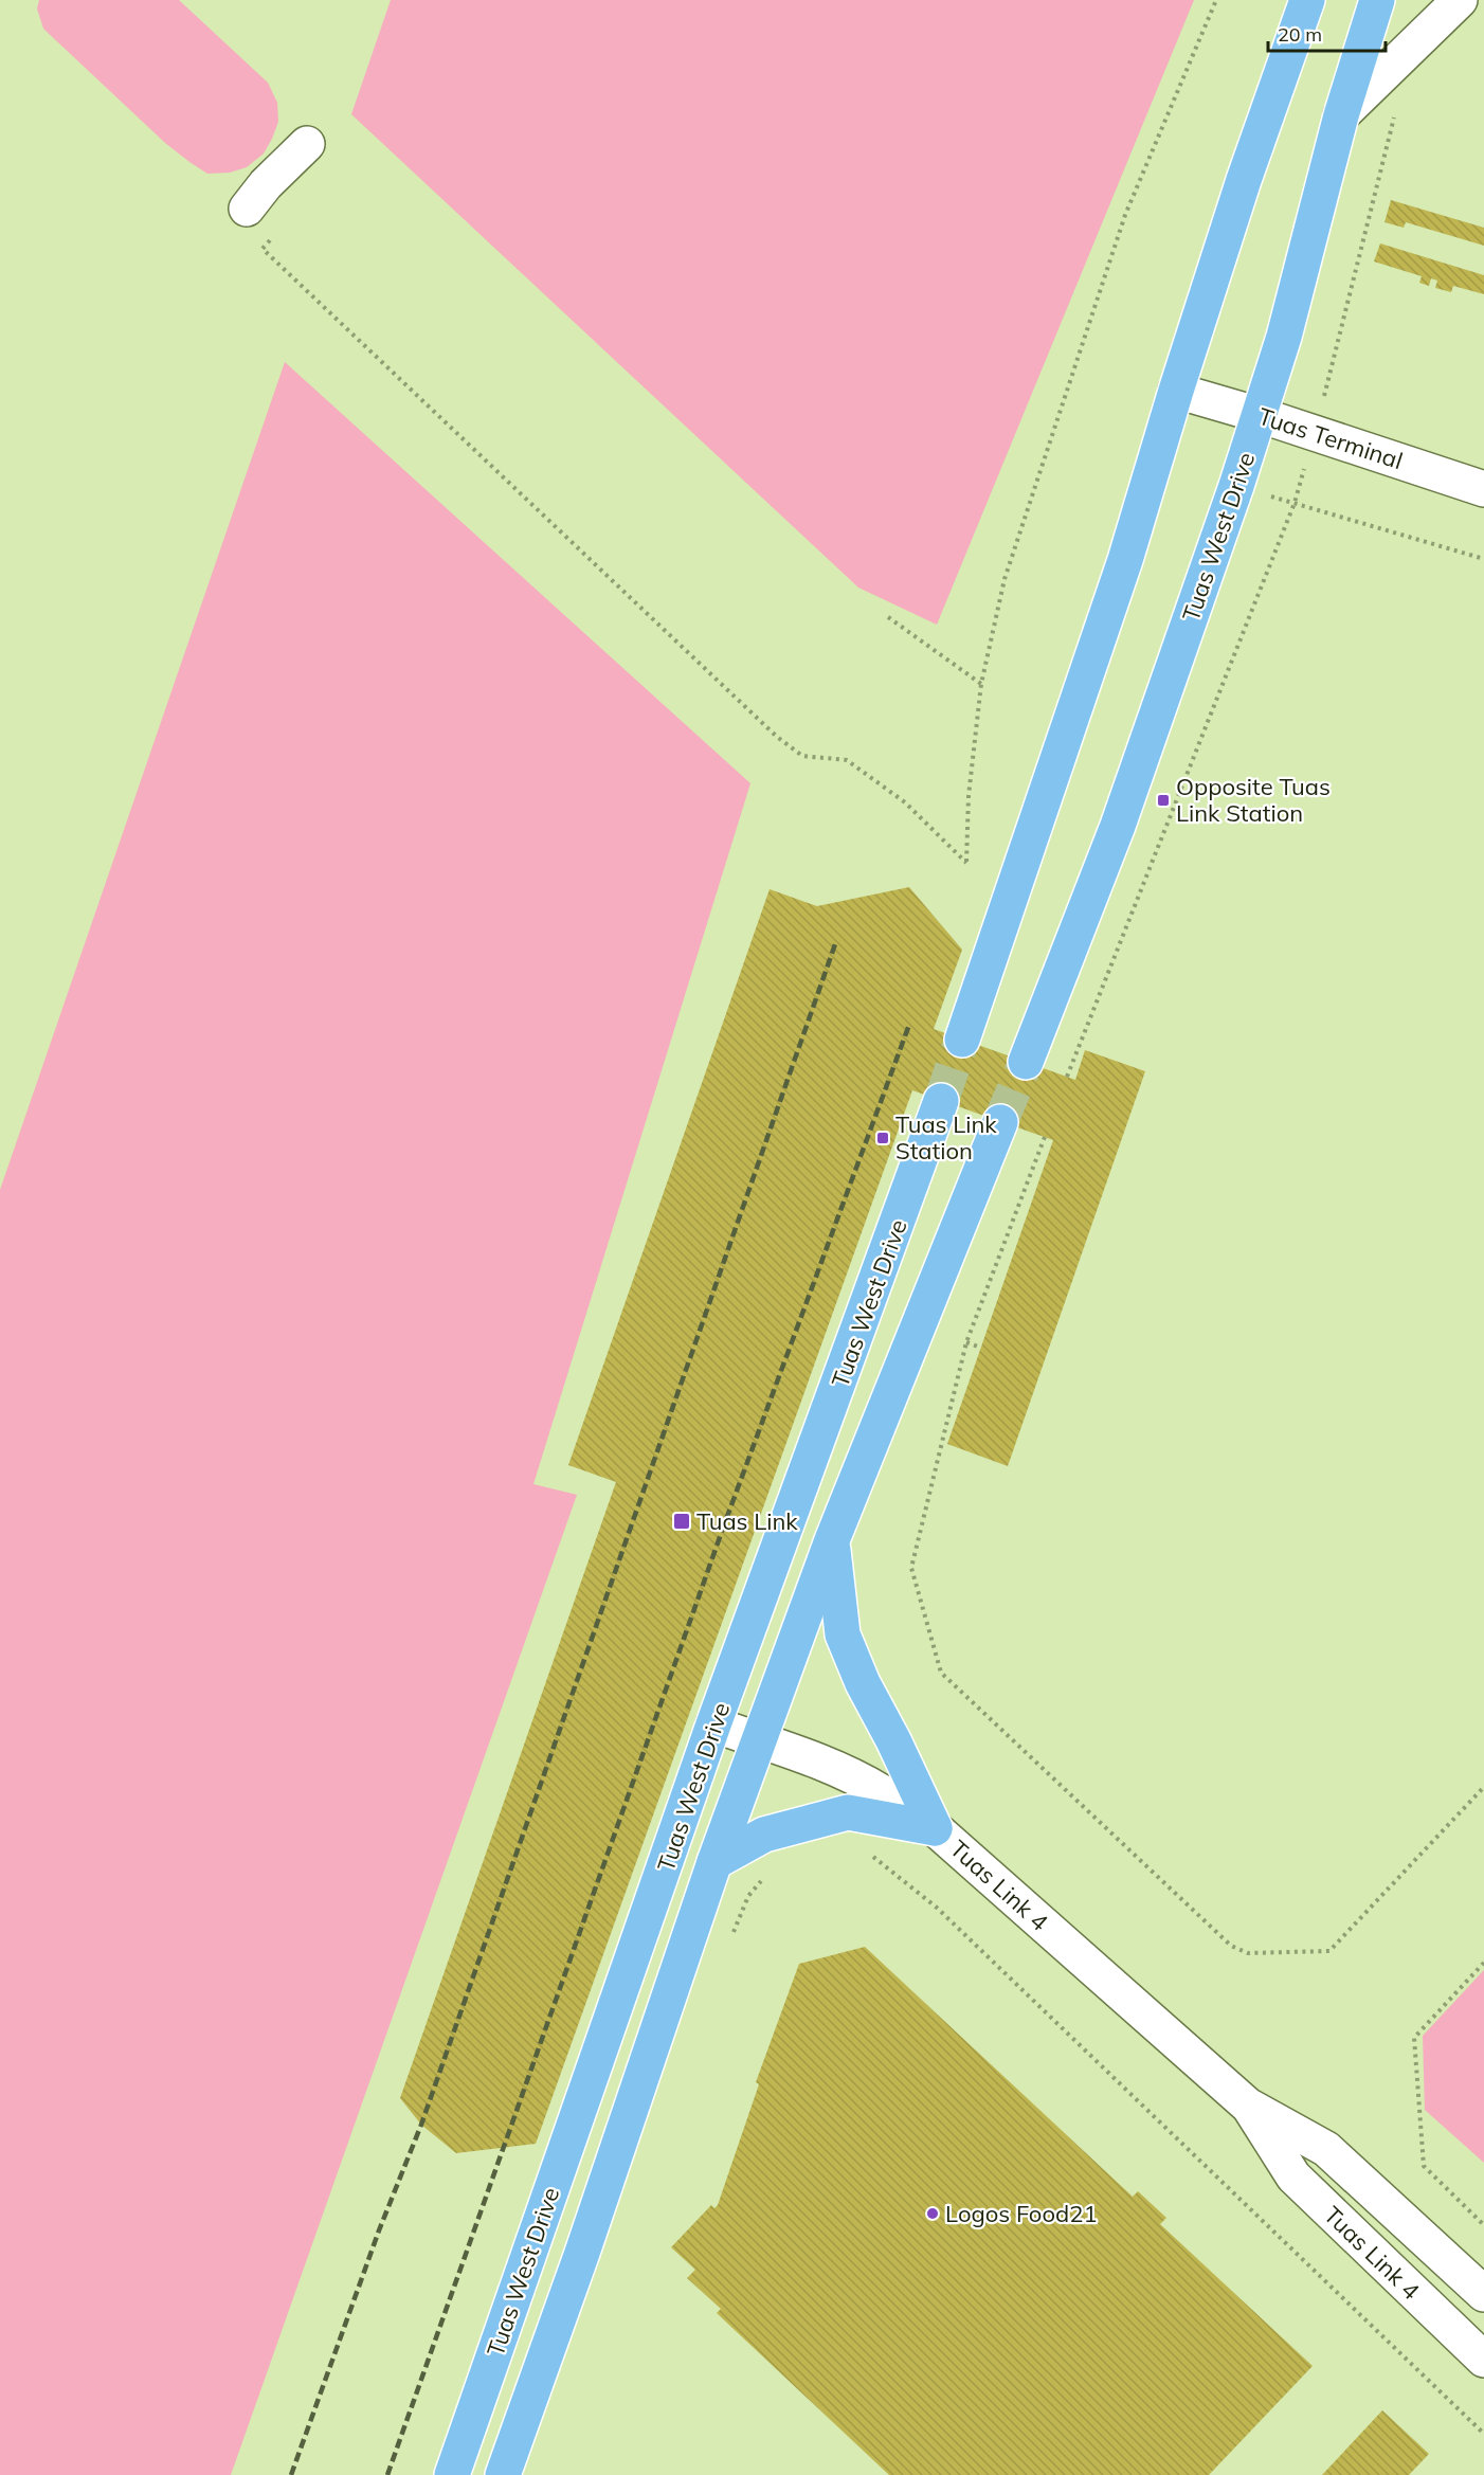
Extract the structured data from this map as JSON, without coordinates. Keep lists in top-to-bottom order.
{
  "streets": {
    "main road": ["Tuas West Drive"],
    "street": ["Tuas Terminal", "Tuas Link 4"]
  },
  "crossings": [
    ["Tuas Terminal", "Tuas West Drive"],
    ["Tuas West Drive", "Tuas Link 4"]
  ],
  "places": {
    "transit": ["Opposite Tuas Link Station", "Tuas Link Station", "Tuas Link"],
    "other": ["Logos Food21"]
  },
  "scale_bar": "20 m"
}
